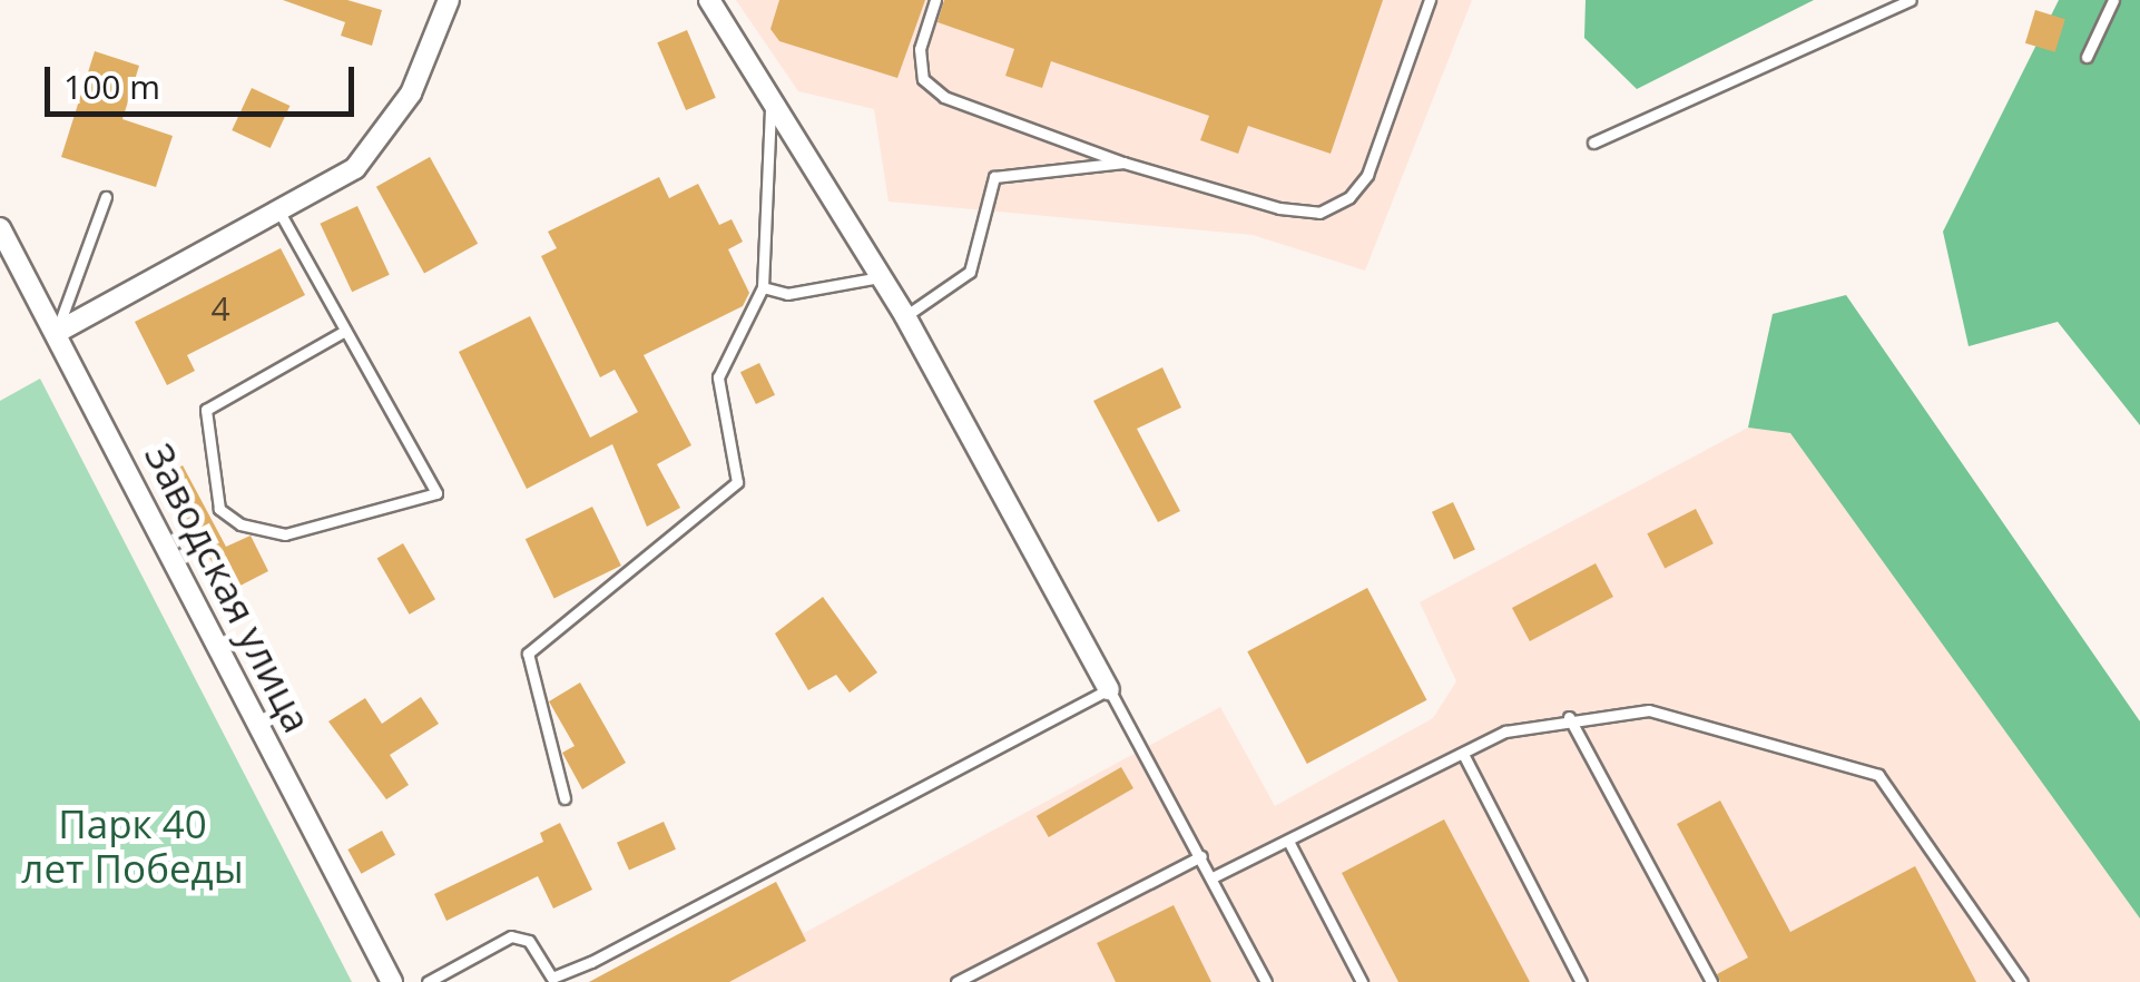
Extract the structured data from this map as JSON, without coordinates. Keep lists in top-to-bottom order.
{
  "streets": {
    "street": ["Заводская улица"]
  },
  "parks": ["Парк 40 лет Победы"],
  "house_numbers": ["4"],
  "scale_bar": "100 m"
}
